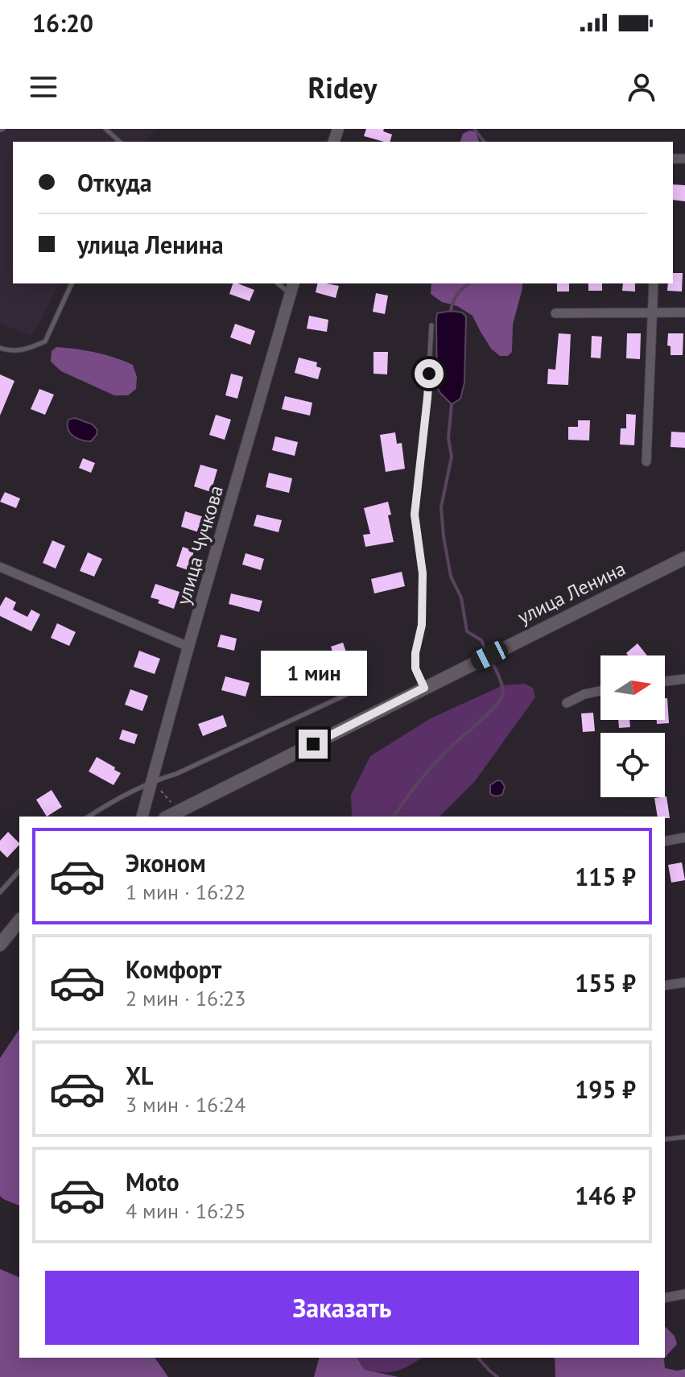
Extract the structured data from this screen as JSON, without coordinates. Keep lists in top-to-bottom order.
{
  "streets": {
    "main road": ["улица Ленина"],
    "street": ["улица Чучкова"]
  },
  "north": "right",
  "page": {
    "status": "16:20",
    "header": "Ridey",
    "banner": ["Откуда", "улица Ленина"],
    "bubble": "1 мин",
    "list": [
      {
        "name": "Эконом",
        "note": "1 мин · 16:22",
        "value": "115 ₽"
      },
      {
        "name": "Комфорт",
        "note": "2 мин · 16:23",
        "value": "155 ₽"
      },
      {
        "name": "XL",
        "note": "3 мин · 16:24",
        "value": "195 ₽"
      },
      {
        "name": "Moto",
        "note": "4 мин · 16:25",
        "value": "146 ₽"
      }
    ],
    "buttons": "Заказать"
  }
}
